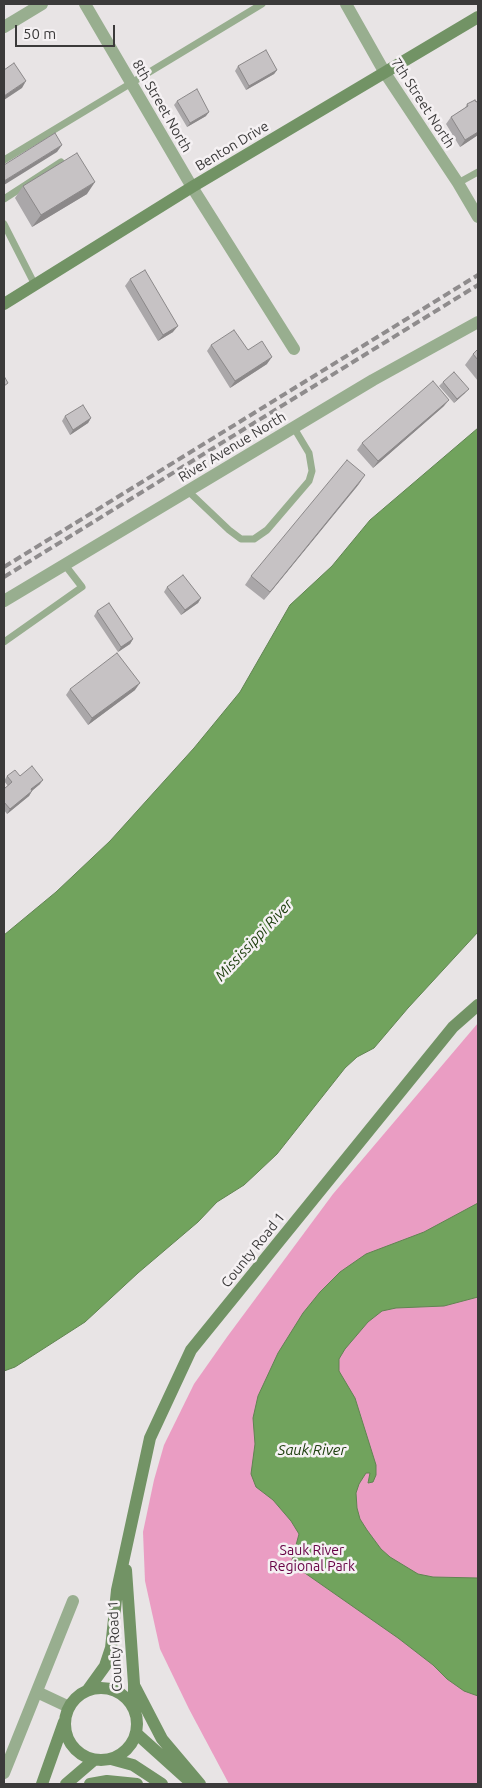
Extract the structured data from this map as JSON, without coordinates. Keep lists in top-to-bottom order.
{
  "streets": {
    "street": [
      "7th Street North",
      "8th Street North",
      "Benton Drive",
      "River Avenue North",
      "County Road 1"
    ]
  },
  "crossings": [
    ["7th Street North", "Benton Drive"],
    ["8th Street North", "Benton Drive"]
  ],
  "water": ["Mississippi River", "Sauk River"],
  "parks": ["Sauk River Regional Park"],
  "scale_bar": "50 m"
}
